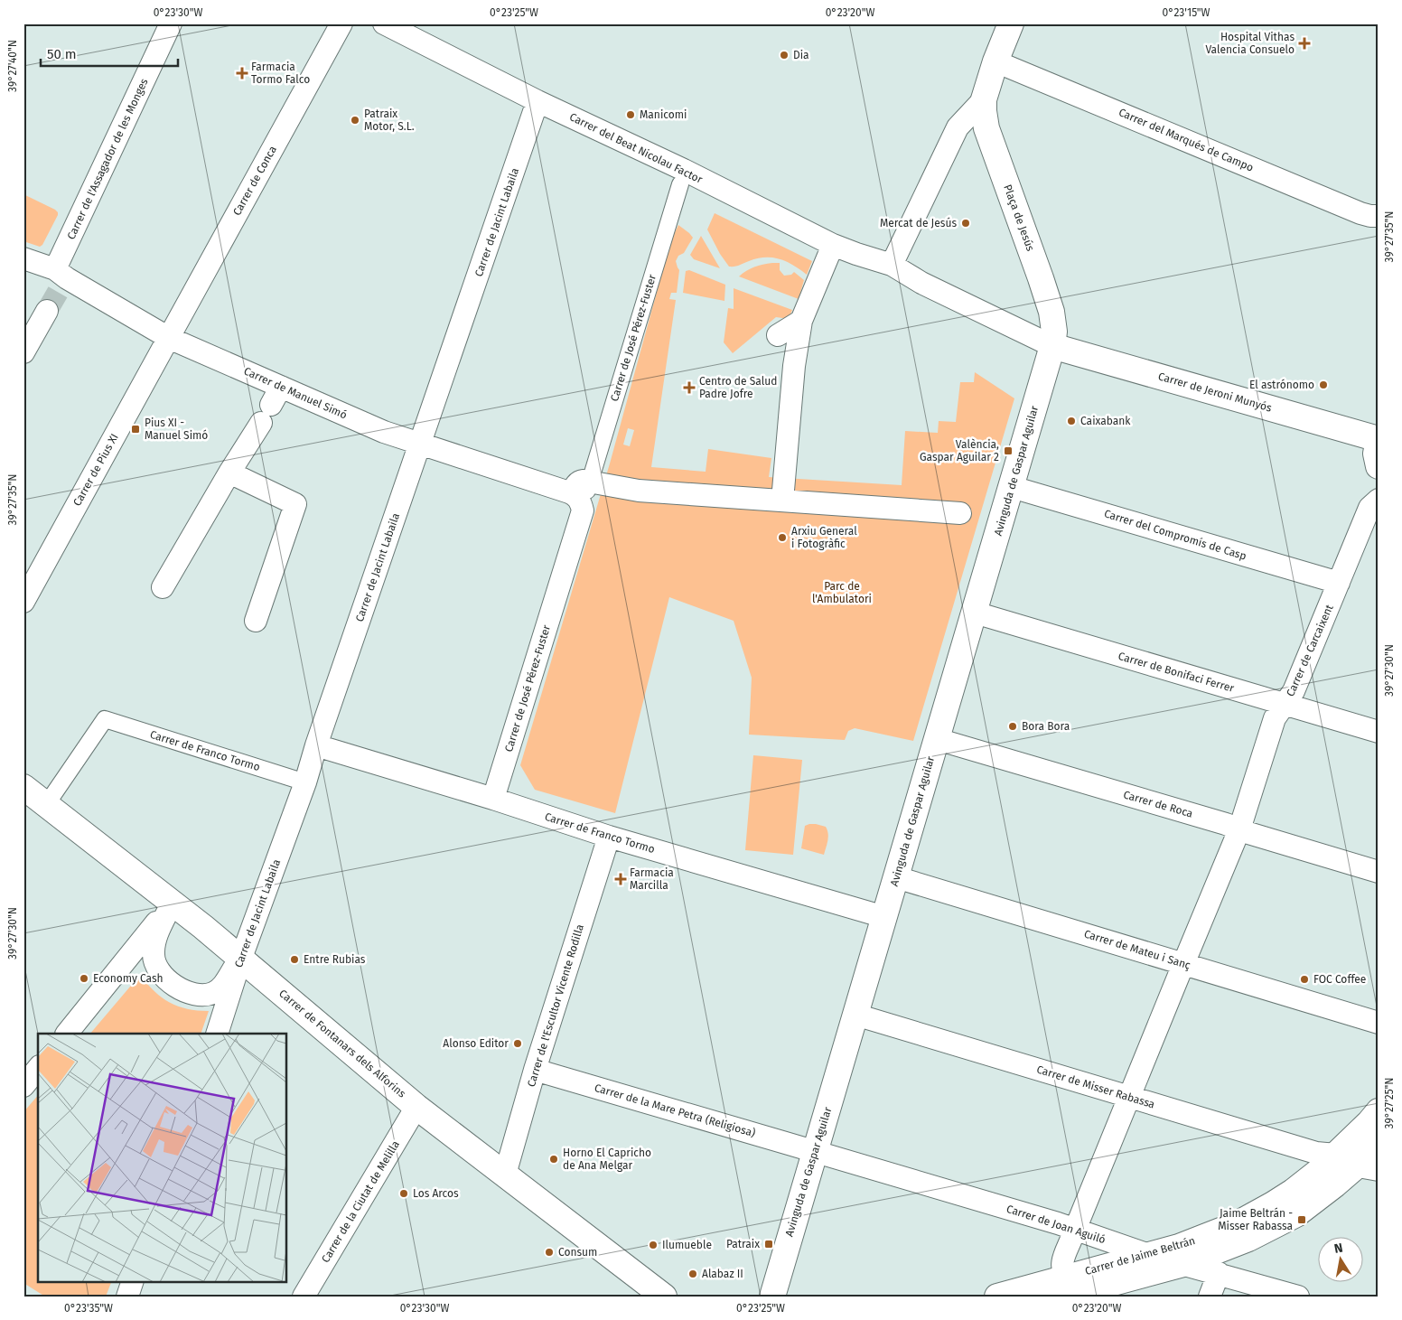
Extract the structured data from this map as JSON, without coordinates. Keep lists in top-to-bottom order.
{
  "streets": {
    "street": [
      "Carrer del Marqués de Campo",
      "Carrer del Beat Nicolau Factor",
      "Carrer de l'Assagador de les Monges",
      "Carrer de Conca",
      "Plaça de Jesús",
      "Carrer de Jacint Labaila",
      "Carrer de José Pérez-Fuster",
      "Carrer de Jeroni Munyós",
      "Carrer de Manuel Simó",
      "Carrer de Pius XI",
      "Avinguda de Gaspar Aguilar",
      "Carrer del Compromís de Casp",
      "Carrer de Carcaixent",
      "Carrer de Bonifaci Ferrer",
      "Carrer de Franco Tormo",
      "Carrer de Roca",
      "Carrer de Mateu i Sanç",
      "Carrer de l'Escultor Vicente Rodilla",
      "Carrer de Fontanars dels Alforins",
      "Carrer de Misser Rabassa",
      "Carrer de la Mare Petra (Religiosa)",
      "Carrer de la Ciutat de Melilla",
      "Carrer de Joan Aguiló",
      "Carrer de Jaime Beltrán"
    ]
  },
  "crossings": [
    ["Carrer del Beat Nicolau Factor", "Carrer de Jacint Labaila"],
    ["Carrer de l'Assagador de les Monges", "Carrer de Manuel Simó"],
    ["Carrer de Conca", "Carrer de Manuel Simó"],
    ["Carrer de Conca", "Carrer de Pius XI"],
    ["Plaça de Jesús", "Carrer de Jeroni Munyós"],
    ["Plaça de Jesús", "Avinguda de Gaspar Aguilar"],
    ["Carrer de Jacint Labaila", "Carrer de Manuel Simó"],
    ["Carrer de Jacint Labaila", "Carrer de Franco Tormo"],
    ["Carrer de Jacint Labaila", "Carrer de Fontanars dels Alforins"],
    ["Carrer de José Pérez-Fuster", "Carrer de Manuel Simó"],
    ["Carrer de José Pérez-Fuster", "Carrer de Franco Tormo"],
    ["Carrer de Jeroni Munyós", "Avinguda de Gaspar Aguilar"],
    ["Carrer de Manuel Simó", "Carrer de Pius XI"],
    ["Avinguda de Gaspar Aguilar", "Carrer del Compromís de Casp"],
    ["Avinguda de Gaspar Aguilar", "Carrer de Bonifaci Ferrer"],
    ["Avinguda de Gaspar Aguilar", "Carrer de Franco Tormo"],
    ["Avinguda de Gaspar Aguilar", "Carrer de Roca"],
    ["Avinguda de Gaspar Aguilar", "Carrer de Mateu i Sanç"],
    ["Avinguda de Gaspar Aguilar", "Carrer de Misser Rabassa"],
    ["Avinguda de Gaspar Aguilar", "Carrer de la Mare Petra (Religiosa)"],
    ["Avinguda de Gaspar Aguilar", "Carrer de Joan Aguiló"],
    ["Carrer del Compromís de Casp", "Carrer de Carcaixent"],
    ["Carrer de Carcaixent", "Carrer de Bonifaci Ferrer"],
    ["Carrer de Carcaixent", "Carrer de Roca"],
    ["Carrer de Carcaixent", "Carrer de Mateu i Sanç"],
    ["Carrer de Carcaixent", "Carrer de Misser Rabassa"],
    ["Carrer de Carcaixent", "Carrer de Joan Aguiló"],
    ["Carrer de Carcaixent", "Carrer de Jaime Beltrán"],
    ["Carrer de Franco Tormo", "Carrer de l'Escultor Vicente Rodilla"],
    ["Carrer de Franco Tormo", "Carrer de Fontanars dels Alforins"],
    ["Carrer de l'Escultor Vicente Rodilla", "Carrer de Fontanars dels Alforins"],
    ["Carrer de l'Escultor Vicente Rodilla", "Carrer de la Mare Petra (Religiosa)"],
    ["Carrer de Fontanars dels Alforins", "Carrer de la Ciutat de Melilla"],
    ["Carrer de Misser Rabassa", "Carrer de Jaime Beltrán"],
    ["Carrer de la Mare Petra (Religiosa)", "Carrer de Joan Aguiló"],
    ["Carrer de Joan Aguiló", "Carrer de Jaime Beltrán"]
  ],
  "parks": ["Parc de l'Ambulatori"],
  "places": {
    "health": [
      "Hospital Vithas Valencia Consuelo",
      "Farmacia Tormo Falco",
      "Centro de Salud Padre Jofre",
      "Farmacia Marcilla"
    ],
    "other": [
      "Dia",
      "Manicomi",
      "Patraix Motor, S.L.",
      "Mercat de Jesús",
      "El astrónomo",
      "Caixabank",
      "Arxiu General i Fotogràfic",
      "Bora Bora",
      "Entre Rubias",
      "Economy Cash",
      "FOC Coffee",
      "Alonso Editor",
      "Horno El Capricho de Ana Melgar",
      "Los Arcos",
      "Ilumueble",
      "Consum",
      "Alabaz II"
    ],
    "transit": [
      "Pius XI - Manuel Simó",
      "València, Gaspar Aguilar 2",
      "Jaime Beltrán - Misser Rabassa",
      "Patraix"
    ]
  },
  "scale_bar": "50 m",
  "north": "top",
  "coordinates": [
    "0°23'30\"W",
    "0°23'25\"W",
    "0°23'20\"W",
    "0°23'15\"W",
    "39°27'40\"N",
    "39°27'35\"N",
    "39°27'30\"N",
    "39°27'25\"N",
    "0°23'35\"W"
  ]
}
